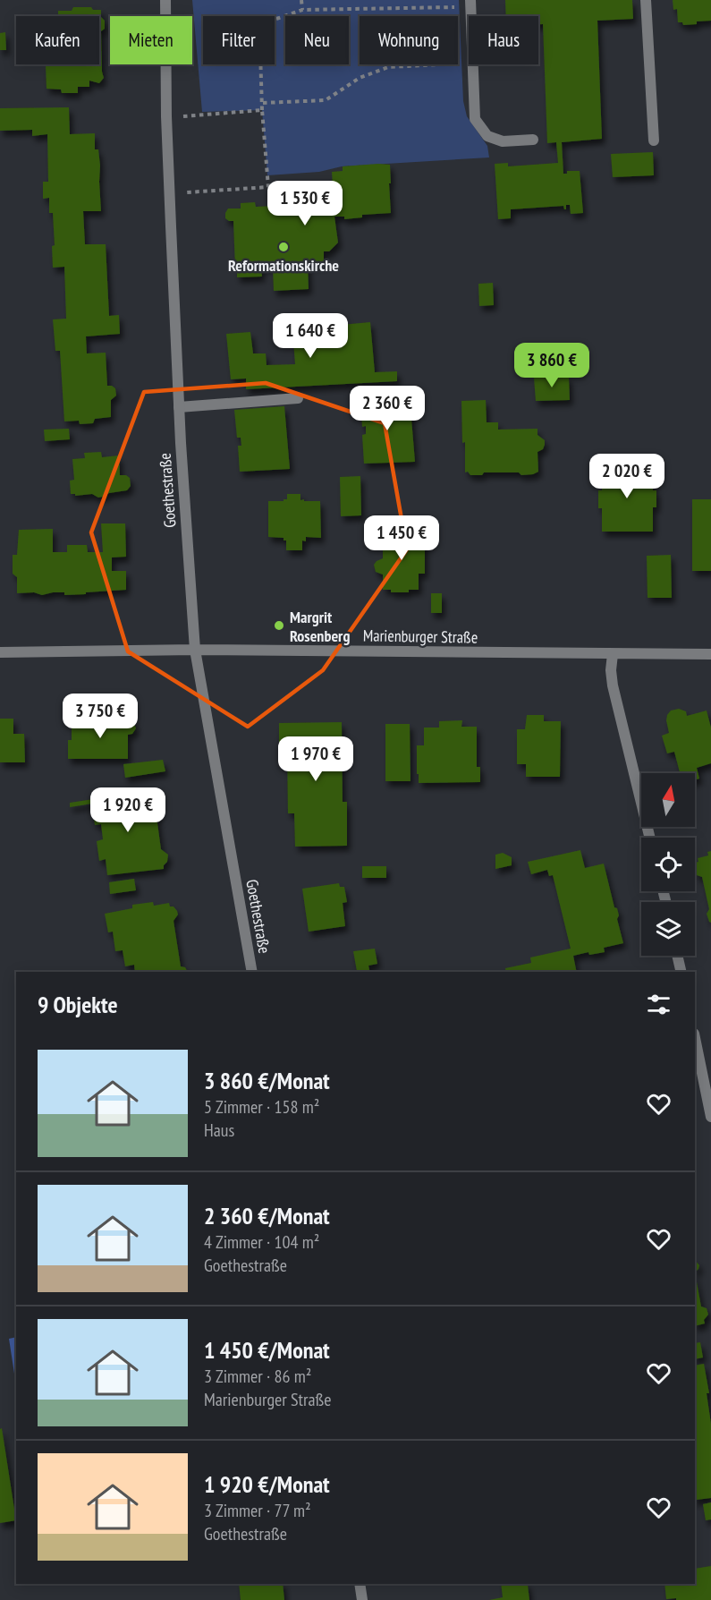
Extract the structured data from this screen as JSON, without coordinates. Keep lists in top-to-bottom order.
{
  "streets": {
    "street": ["Goethestraße", "Marienburger Straße"]
  },
  "crossings": [
    ["Goethestraße", "Marienburger Straße"]
  ],
  "places": ["Reformationskirche", "Margrit Rosenberg"],
  "north": "top",
  "page": {
    "chip": [
      "Kaufen",
      "Mieten",
      "Filter",
      "Neu",
      "Wohnung",
      "Haus"
    ],
    "price": [
      "1 530 €",
      "1 640 €",
      "3 860 €",
      "2 360 €",
      "2 020 €",
      "1 450 €",
      "3 750 €",
      "1 970 €",
      "1 920 €"
    ],
    "heading": "9 Objekte",
    "list": [
      {
        "name": "3 860 €/Monat",
        "note": "5 Zimmer · 158 m² · Haus"
      },
      {
        "name": "2 360 €/Monat",
        "note": "4 Zimmer · 104 m² · Goethestraße"
      },
      {
        "name": "1 450 €/Monat",
        "note": "3 Zimmer · 86 m² · Marienburger Straße"
      },
      {
        "name": "1 920 €/Monat",
        "note": "3 Zimmer · 77 m² · Goethestraße"
      }
    ]
  }
}
